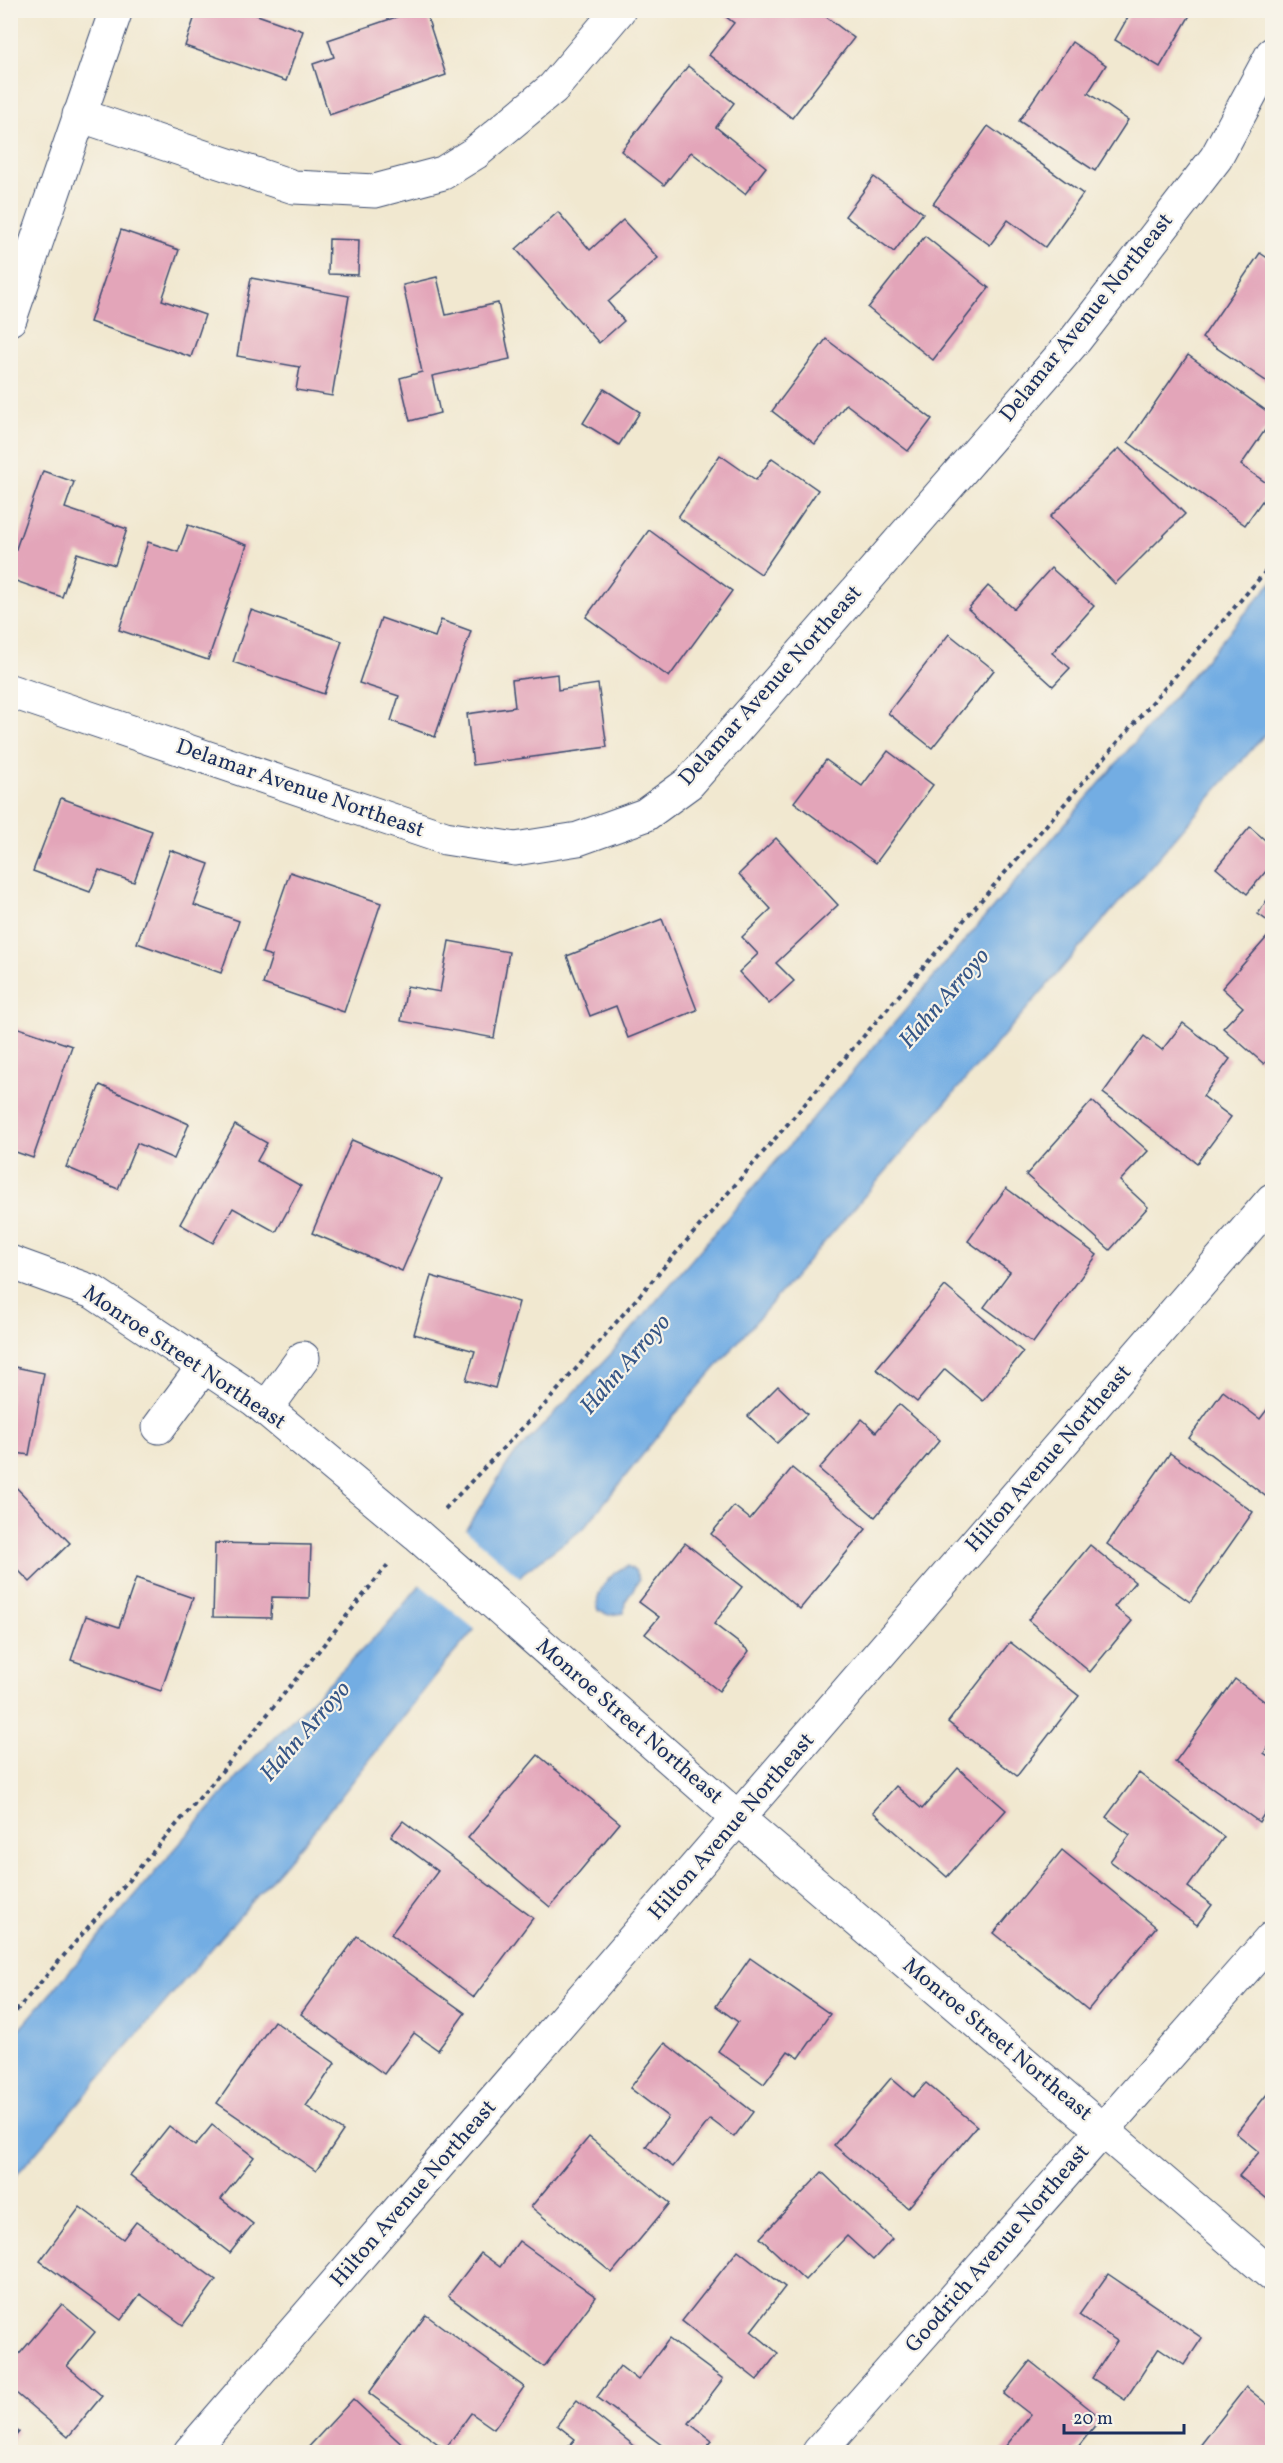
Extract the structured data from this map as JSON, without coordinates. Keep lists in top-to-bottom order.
{
  "streets": {
    "street": [
      "Delamar Avenue Northeast",
      "Monroe Street Northeast",
      "Hilton Avenue Northeast",
      "Goodrich Avenue Northeast"
    ]
  },
  "crossings": [
    ["Monroe Street Northeast", "Hilton Avenue Northeast"],
    ["Monroe Street Northeast", "Goodrich Avenue Northeast"]
  ],
  "water": ["Hahn Arroyo"],
  "scale_bar": "20 m"
}
